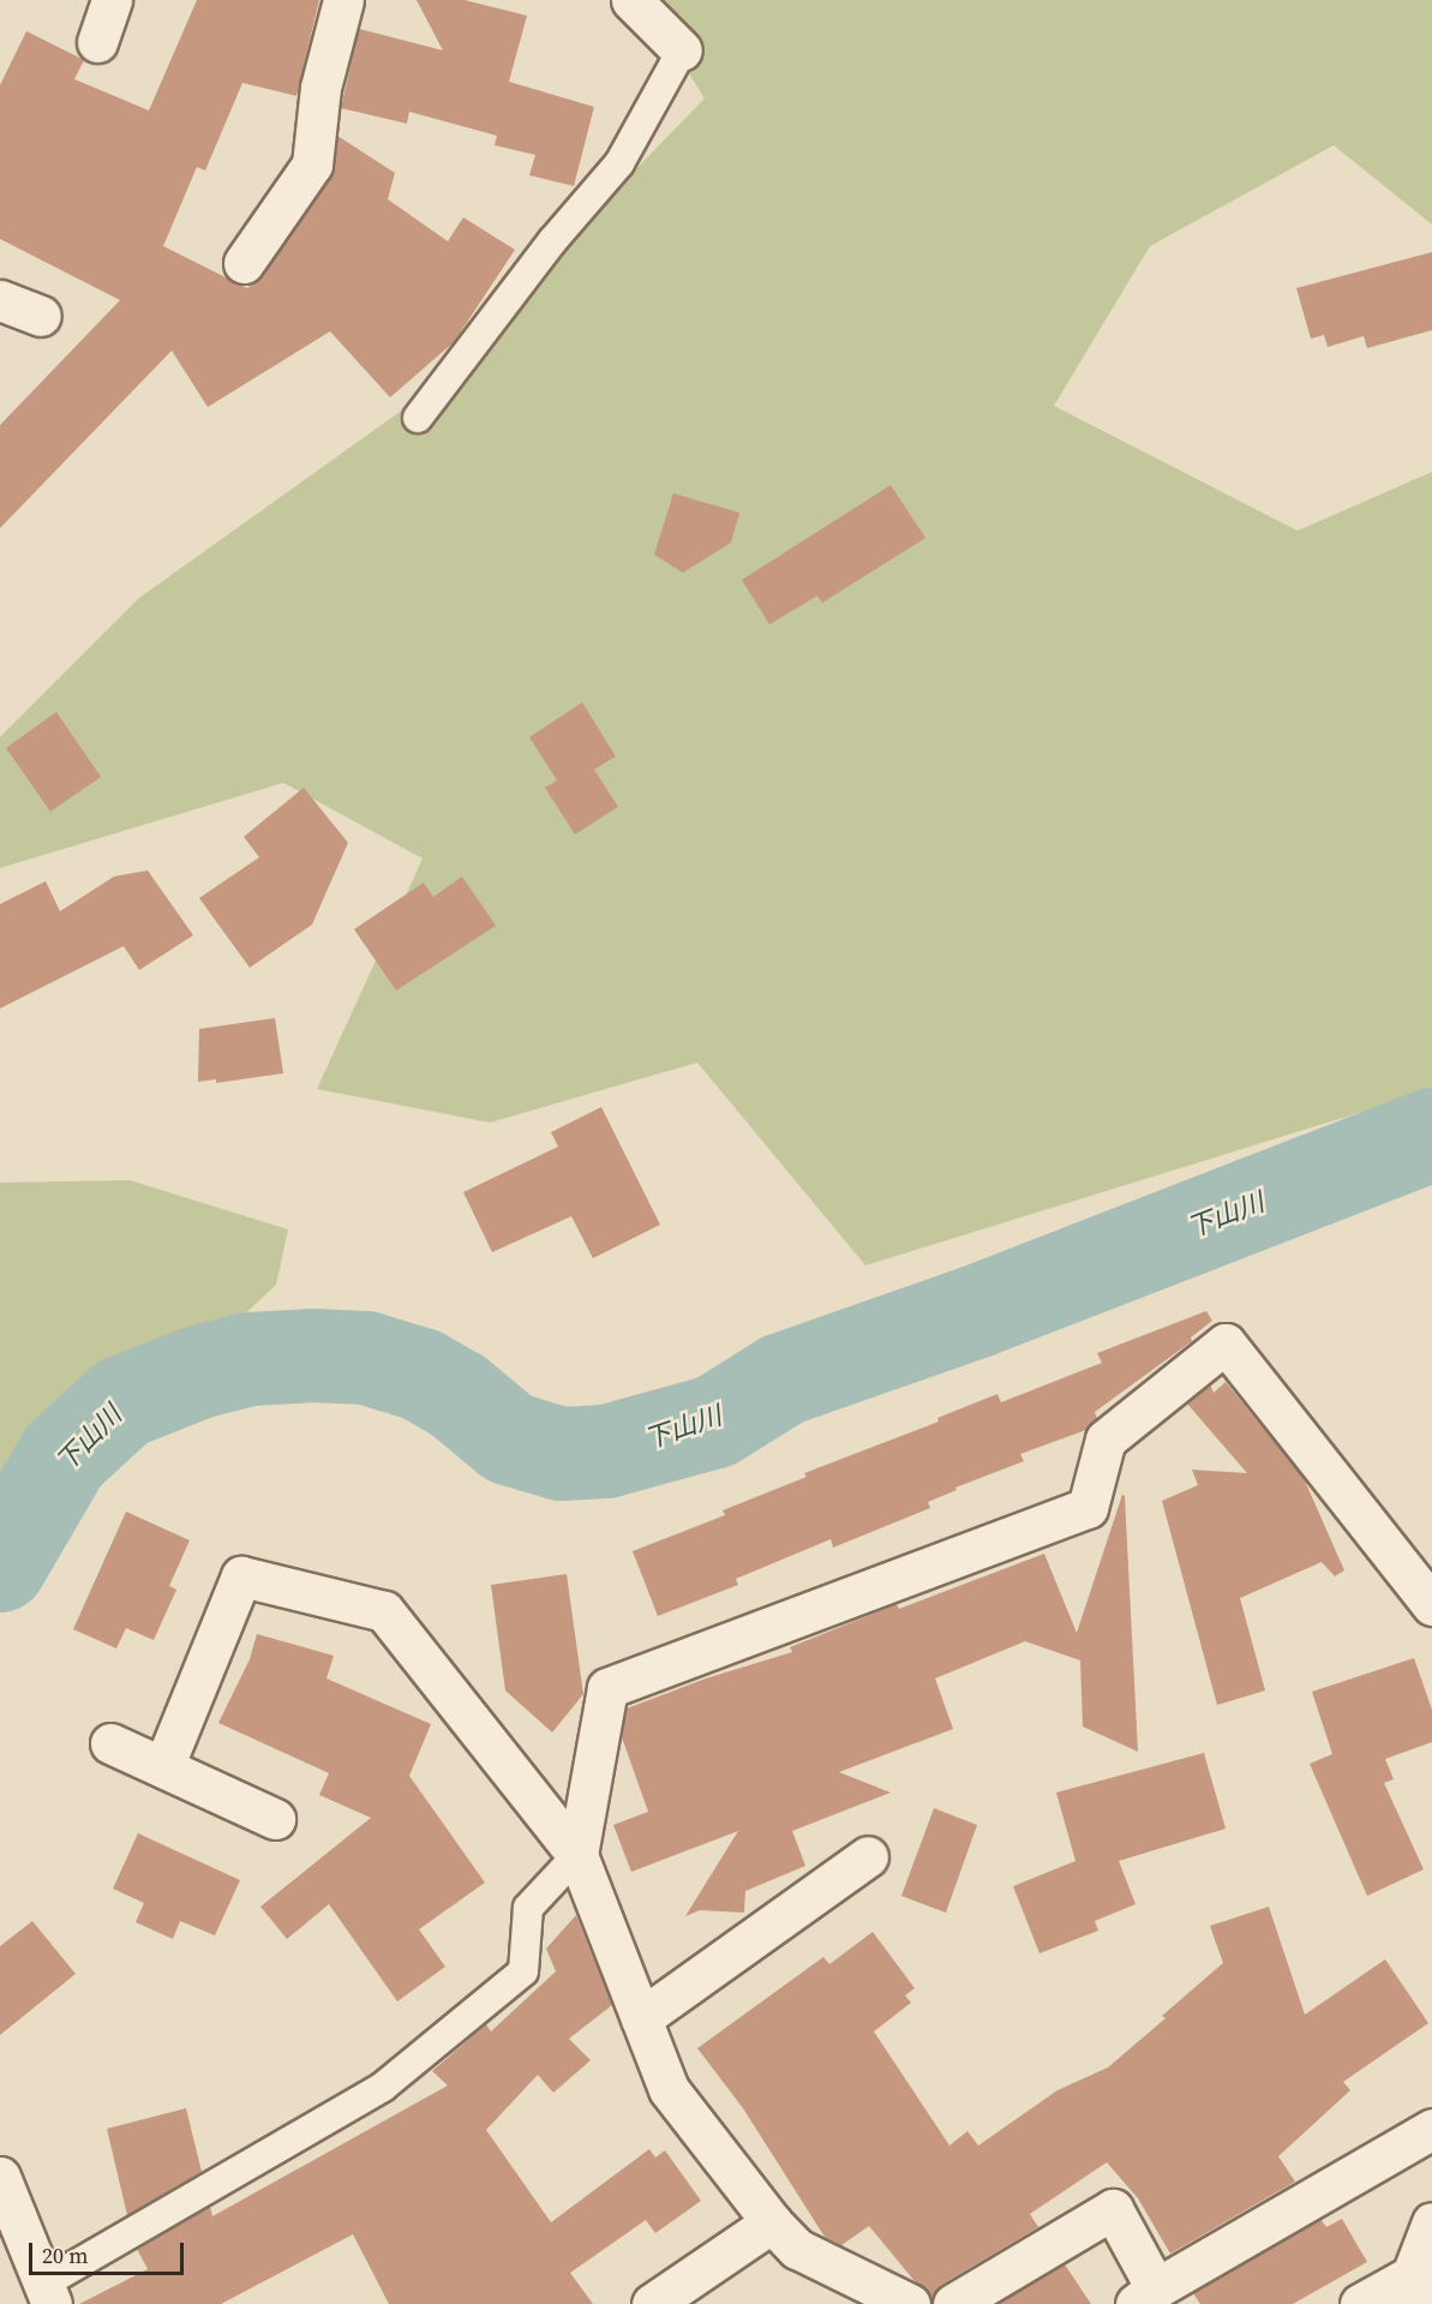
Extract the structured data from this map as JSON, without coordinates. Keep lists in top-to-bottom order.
{
  "water": ["下山川"],
  "scale_bar": "20 m"
}
